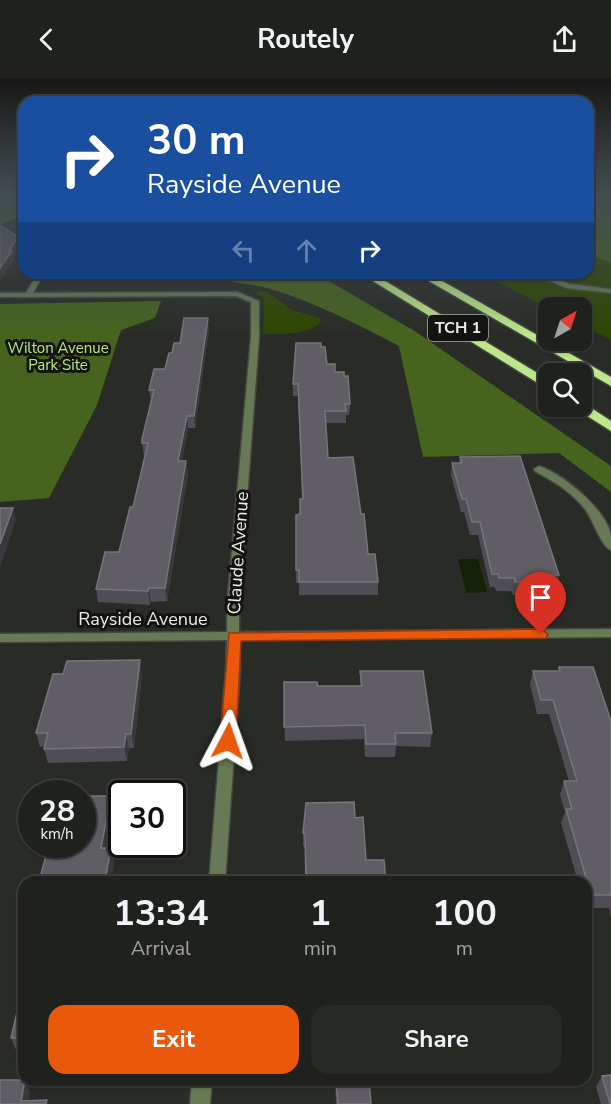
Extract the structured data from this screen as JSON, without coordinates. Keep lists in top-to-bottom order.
{
  "streets": {
    "highway": ["TCH 1"],
    "street": ["Claude Avenue", "Rayside Avenue"]
  },
  "crossings": [
    ["Claude Avenue", "Rayside Avenue"]
  ],
  "parks": ["Wilton Avenue Park Site"],
  "north": "top right",
  "page": {
    "header": "Routely",
    "turn": ["30 m", "Rayside Avenue"],
    "speed": "28 km/h",
    "limit": "30",
    "eta": [
      "13:34",
      "Arrival",
      "1",
      "min",
      "100",
      "m"
    ],
    "buttons": ["Exit", "Share"]
  }
}
